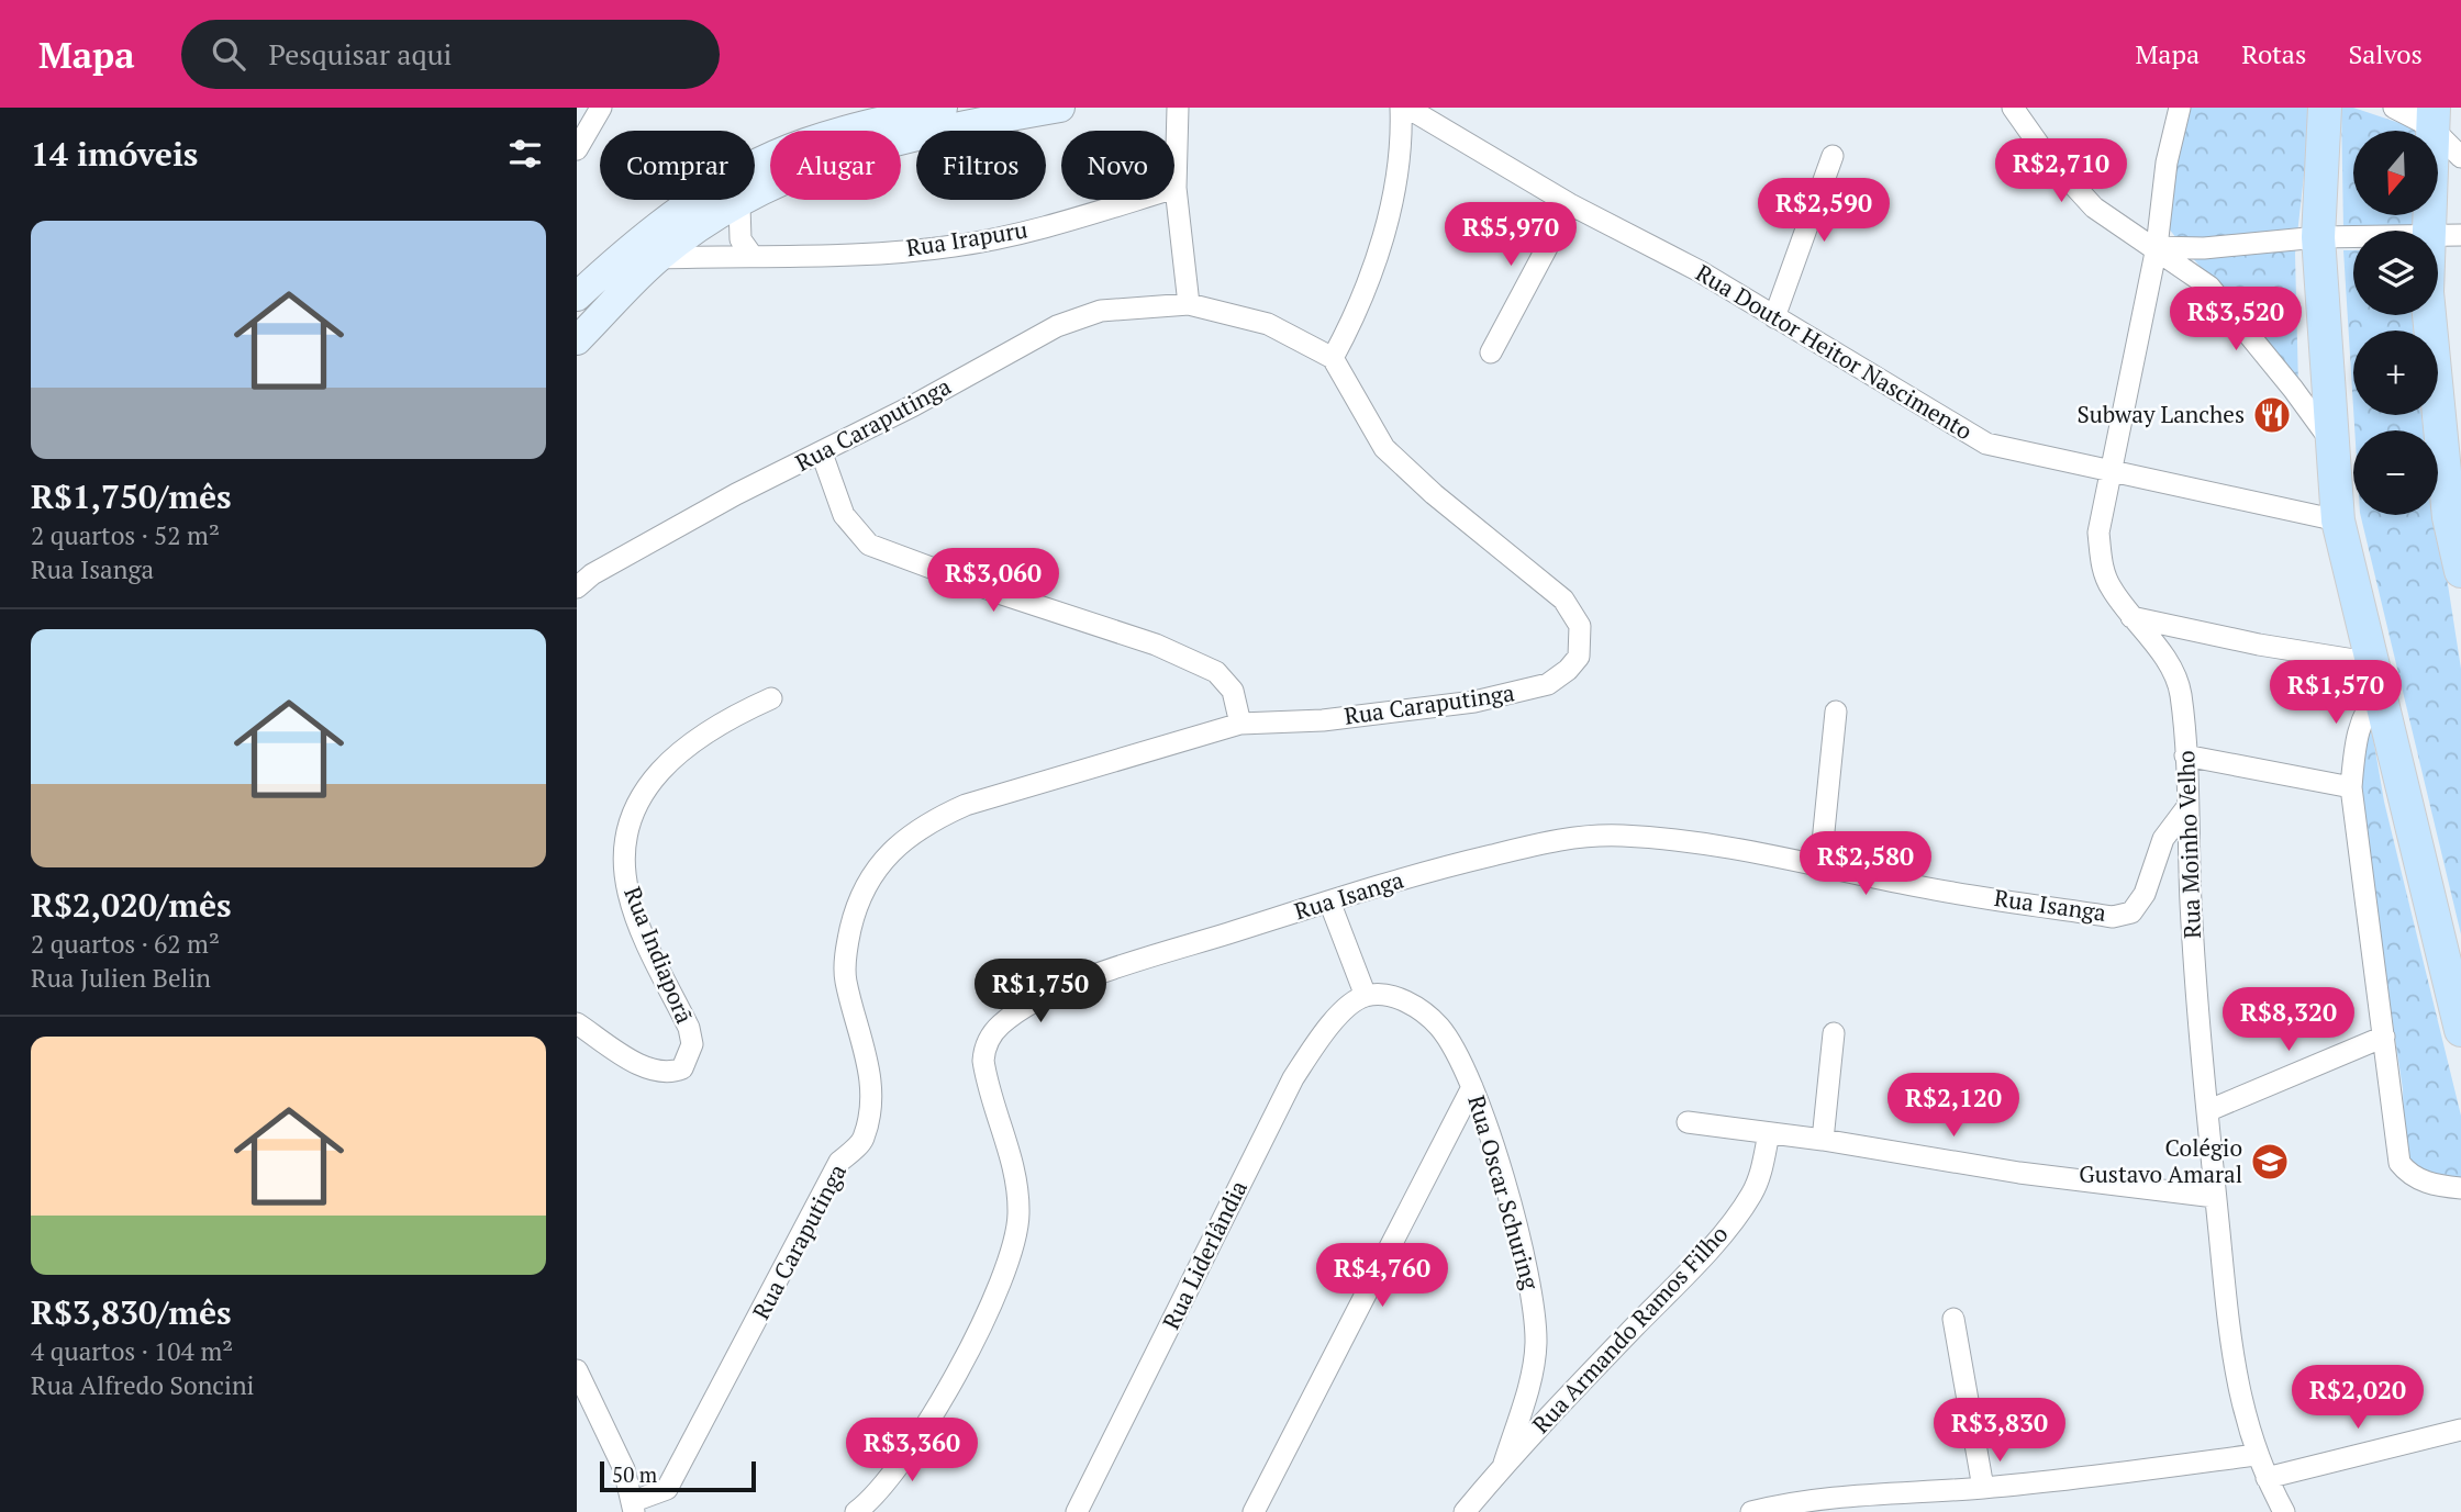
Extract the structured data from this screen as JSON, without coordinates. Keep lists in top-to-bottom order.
{
  "streets": {
    "street": [
      "Rua Irapuru",
      "Rua Doutor Heitor Nascimento",
      "Rua Caraputinga",
      "Rua Moinho Velho",
      "Rua Isanga",
      "Rua Indiaporã",
      "Rua Oscar Schuring",
      "Rua Liderlândia",
      "Rua Armando Ramos Filho"
    ]
  },
  "crossings": [
    ["Rua Doutor Heitor Nascimento", "Rua Moinho Velho"],
    ["Rua Moinho Velho", "Rua Isanga"],
    ["Rua Oscar Schuring", "Rua Liderlândia"],
    ["Rua Oscar Schuring", "Rua Armando Ramos Filho"]
  ],
  "places": {
    "restaurant": ["Subway Lanches"],
    "school or university": ["Colégio Gustavo Amaral"]
  },
  "scale_bar": "50 m",
  "north": "bottom",
  "page": {
    "header": "Mapa",
    "search": "Pesquisar aqui",
    "nav": ["Mapa", "Rotas", "Salvos"],
    "heading": "14 imóveis",
    "map_buttons": ["+", "−"],
    "chip": [
      "Comprar",
      "Alugar",
      "Filtros",
      "Novo"
    ],
    "price": [
      "R$2,710",
      "R$2,590",
      "R$5,970",
      "R$3,520",
      "R$3,060",
      "R$1,570",
      "R$2,580",
      "R$1,750",
      "R$8,320",
      "R$2,120",
      "R$4,760",
      "R$2,020",
      "R$3,830",
      "R$3,360"
    ],
    "list": [
      {
        "name": "R$1,750/mês",
        "note": "2 quartos · 52 m² · Rua Isanga"
      },
      {
        "name": "R$2,020/mês",
        "note": "2 quartos · 62 m² · Rua Julien Belin"
      },
      {
        "name": "R$3,830/mês",
        "note": "4 quartos · 104 m² · Rua Alfredo Soncini"
      }
    ],
    "scale": "50 m"
  }
}
